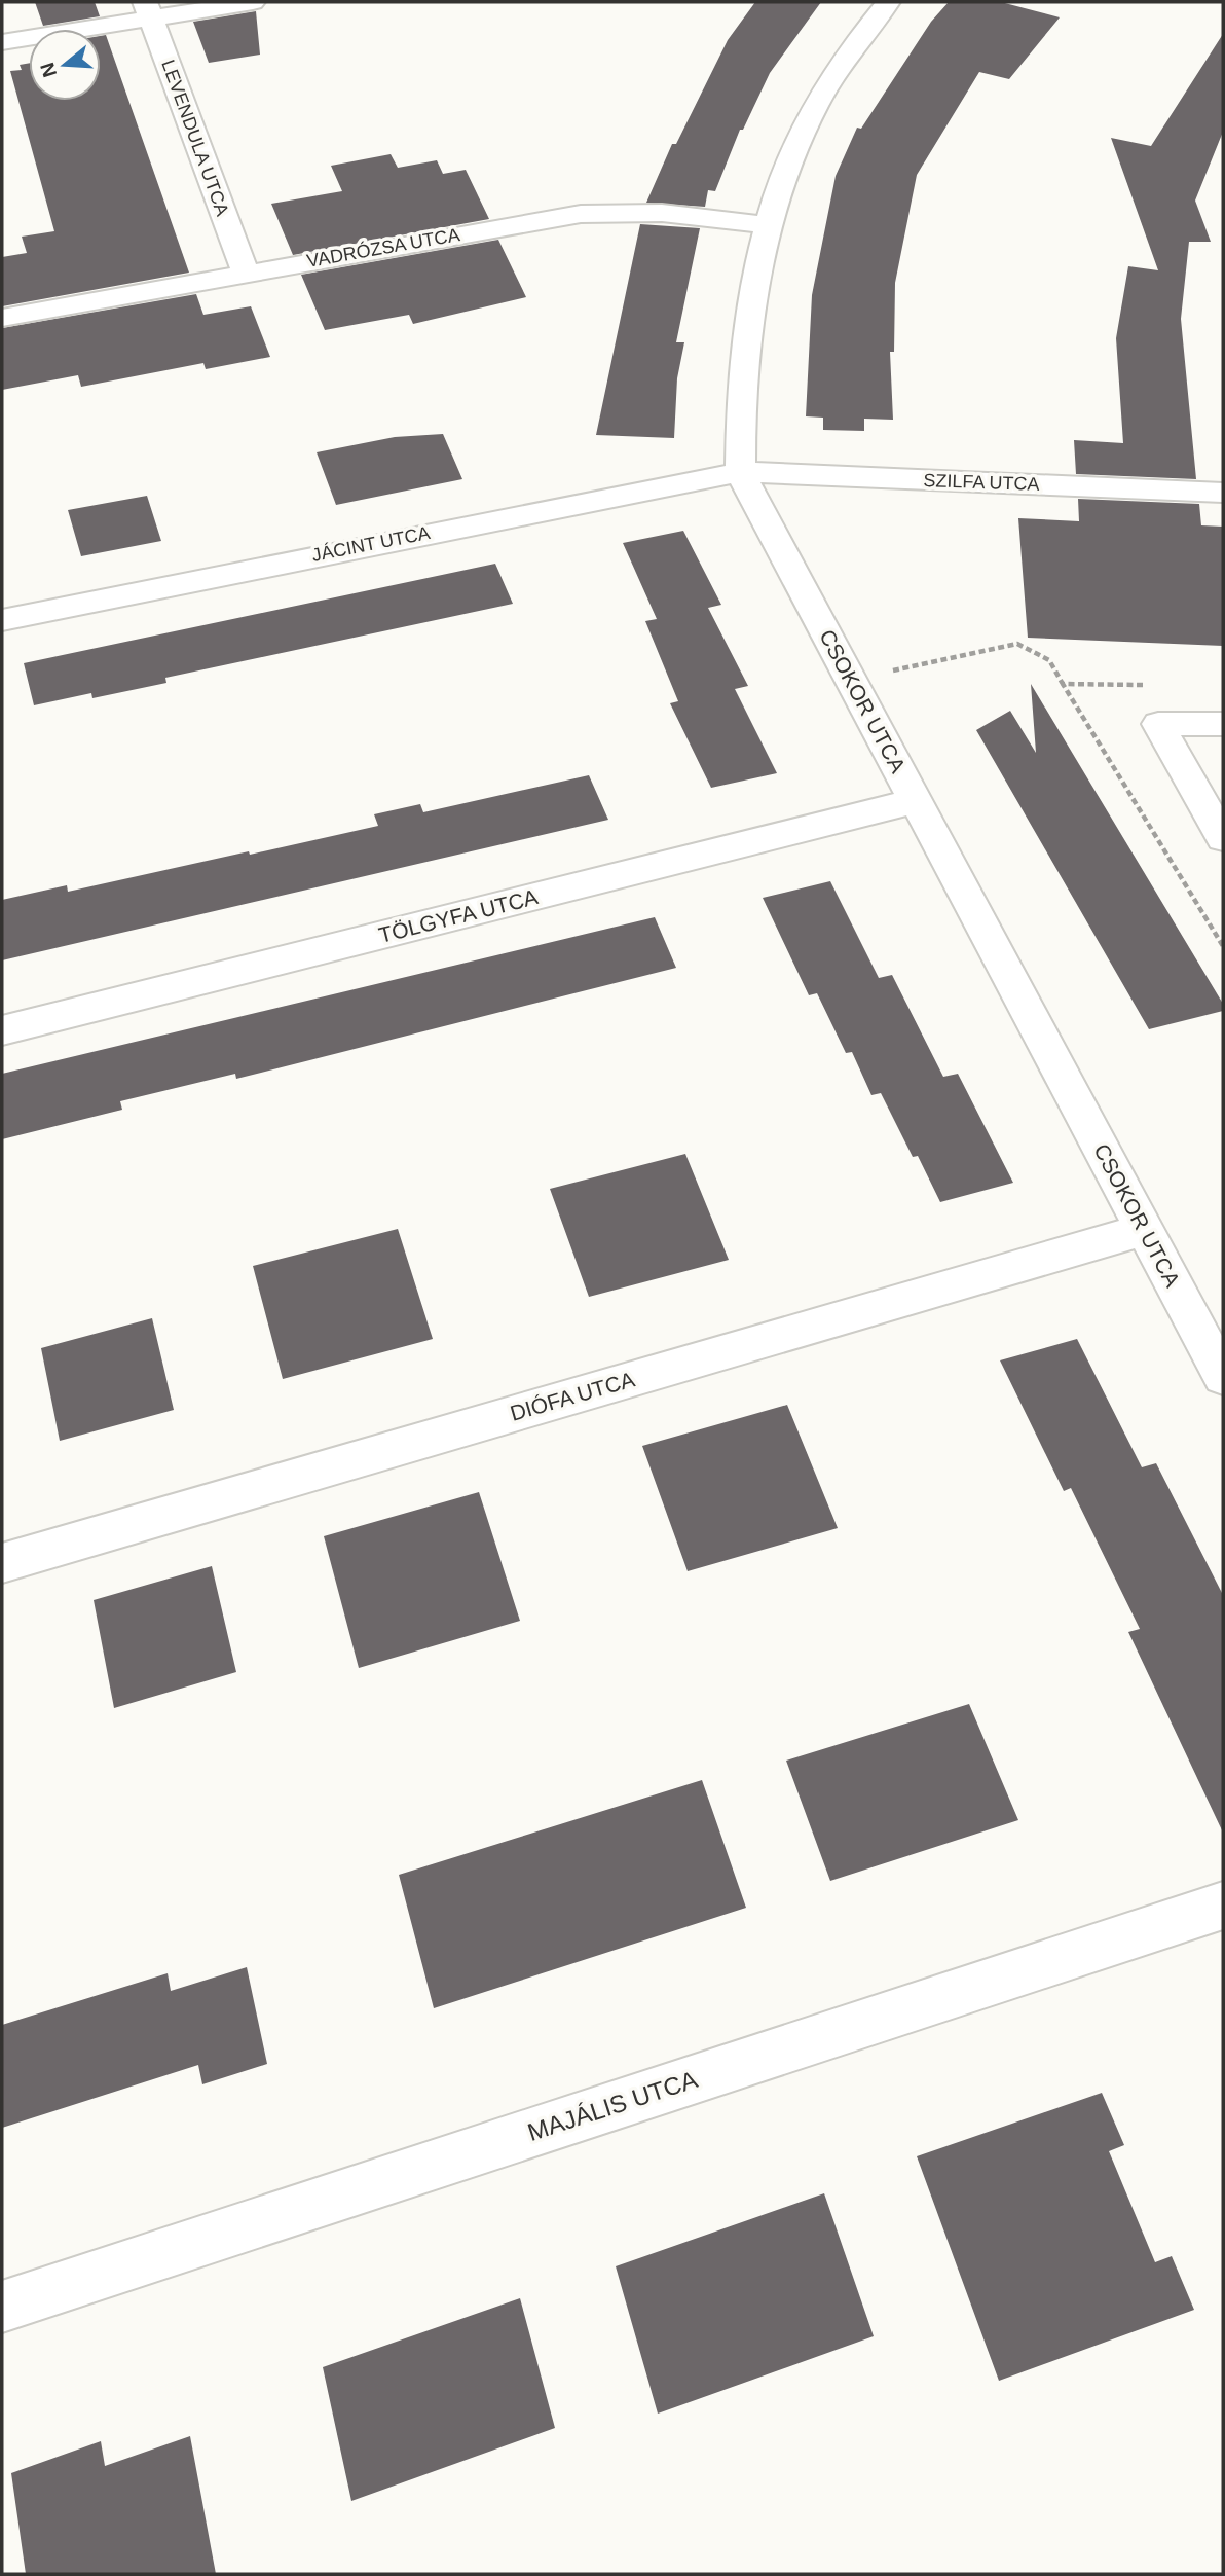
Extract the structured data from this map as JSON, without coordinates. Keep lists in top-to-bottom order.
{
  "streets": {
    "street": [
      "LEVENDULA UTCA",
      "VADRÓZSA UTCA",
      "SZILFA UTCA",
      "JÁCINT UTCA",
      "CSOKOR UTCA",
      "TÖLGYFA UTCA",
      "DIÓFA UTCA",
      "MAJÁLIS UTCA"
    ]
  },
  "crossings": [
    ["LEVENDULA UTCA", "VADRÓZSA UTCA"],
    ["VADRÓZSA UTCA", "CSOKOR UTCA"],
    ["SZILFA UTCA", "JÁCINT UTCA"],
    ["SZILFA UTCA", "CSOKOR UTCA"],
    ["JÁCINT UTCA", "CSOKOR UTCA"],
    ["CSOKOR UTCA", "TÖLGYFA UTCA"],
    ["CSOKOR UTCA", "DIÓFA UTCA"]
  ],
  "north": "left"
}
